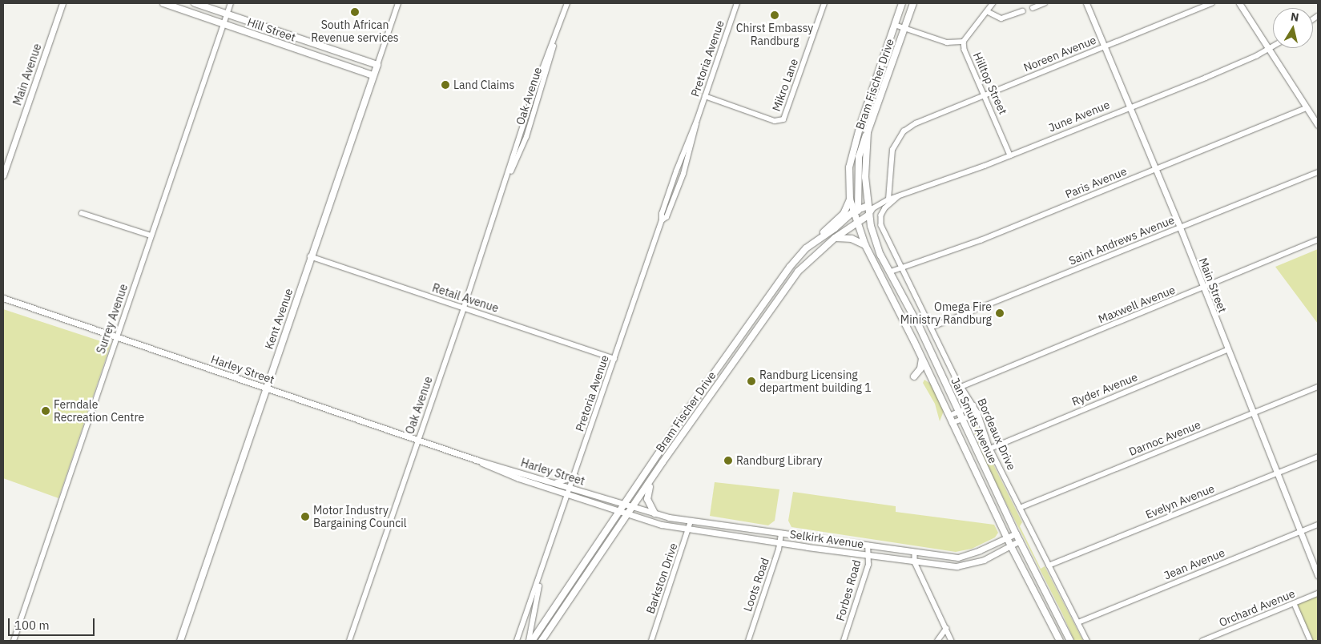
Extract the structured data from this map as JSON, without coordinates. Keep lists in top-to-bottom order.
{
  "streets": {
    "main road": [
      "Hill Street",
      "Bram Fischer Drive",
      "Kent Avenue",
      "Jan Smuts Avenue"
    ],
    "street": [
      "Noreen Avenue",
      "Pretoria Avenue",
      "Main Avenue",
      "Hilltop Street",
      "Mikro Lane",
      "Oak Avenue",
      "June Avenue",
      "Paris Avenue",
      "Saint Andrews Avenue",
      "Main Street",
      "Retail Avenue",
      "Maxwell Avenue",
      "Surrey Avenue",
      "Harley Street",
      "Ryder Avenue",
      "Bordeaux Drive",
      "Darnoc Avenue",
      "Evelyn Avenue",
      "Selkirk Avenue",
      "Jean Avenue",
      "Barkston Drive",
      "Loots Road",
      "Forbes Road",
      "Orchard Avenue"
    ]
  },
  "crossings": [
    ["Hill Street", "Surrey Avenue"],
    ["Hill Street", "Kent Avenue"],
    ["Noreen Avenue", "Hilltop Street"],
    ["Noreen Avenue", "June Avenue"],
    ["Noreen Avenue", "Main Street"],
    ["Pretoria Avenue", "Mikro Lane"],
    ["Pretoria Avenue", "Retail Avenue"],
    ["Pretoria Avenue", "Harley Street"],
    ["Hilltop Street", "June Avenue"],
    ["Bram Fischer Drive", "June Avenue"],
    ["Bram Fischer Drive", "Harley Street"],
    ["Bram Fischer Drive", "Jan Smuts Avenue"],
    ["Bram Fischer Drive", "Selkirk Avenue"],
    ["Oak Avenue", "Retail Avenue"],
    ["Oak Avenue", "Harley Street"],
    ["June Avenue", "Main Street"],
    ["June Avenue", "Jan Smuts Avenue"],
    ["June Avenue", "Bordeaux Drive"],
    ["Paris Avenue", "Main Street"],
    ["Paris Avenue", "Jan Smuts Avenue"],
    ["Paris Avenue", "Bordeaux Drive"],
    ["Saint Andrews Avenue", "Main Street"],
    ["Saint Andrews Avenue", "Bordeaux Drive"],
    ["Main Street", "Maxwell Avenue"],
    ["Main Street", "Ryder Avenue"],
    ["Main Street", "Darnoc Avenue"],
    ["Main Street", "Evelyn Avenue"],
    ["Main Street", "Jean Avenue"],
    ["Retail Avenue", "Kent Avenue"],
    ["Maxwell Avenue", "Bordeaux Drive"],
    ["Surrey Avenue", "Harley Street"],
    ["Kent Avenue", "Harley Street"],
    ["Harley Street", "Selkirk Avenue"],
    ["Ryder Avenue", "Bordeaux Drive"],
    ["Jan Smuts Avenue", "Selkirk Avenue"],
    ["Bordeaux Drive", "Darnoc Avenue"],
    ["Bordeaux Drive", "Evelyn Avenue"],
    ["Bordeaux Drive", "Jean Avenue"],
    ["Selkirk Avenue", "Barkston Drive"],
    ["Selkirk Avenue", "Loots Road"],
    ["Selkirk Avenue", "Forbes Road"]
  ],
  "places": [
    "South African Revenue services",
    "Chirst Embassy Randburg",
    "Land Claims",
    "Omega Fire Ministry Randburg",
    "Randburg Licensing department building 1",
    "Ferndale Recreation Centre",
    "Randburg Library",
    "Motor Industry Bargaining Council"
  ],
  "scale_bar": "100 m",
  "north": "top"
}
